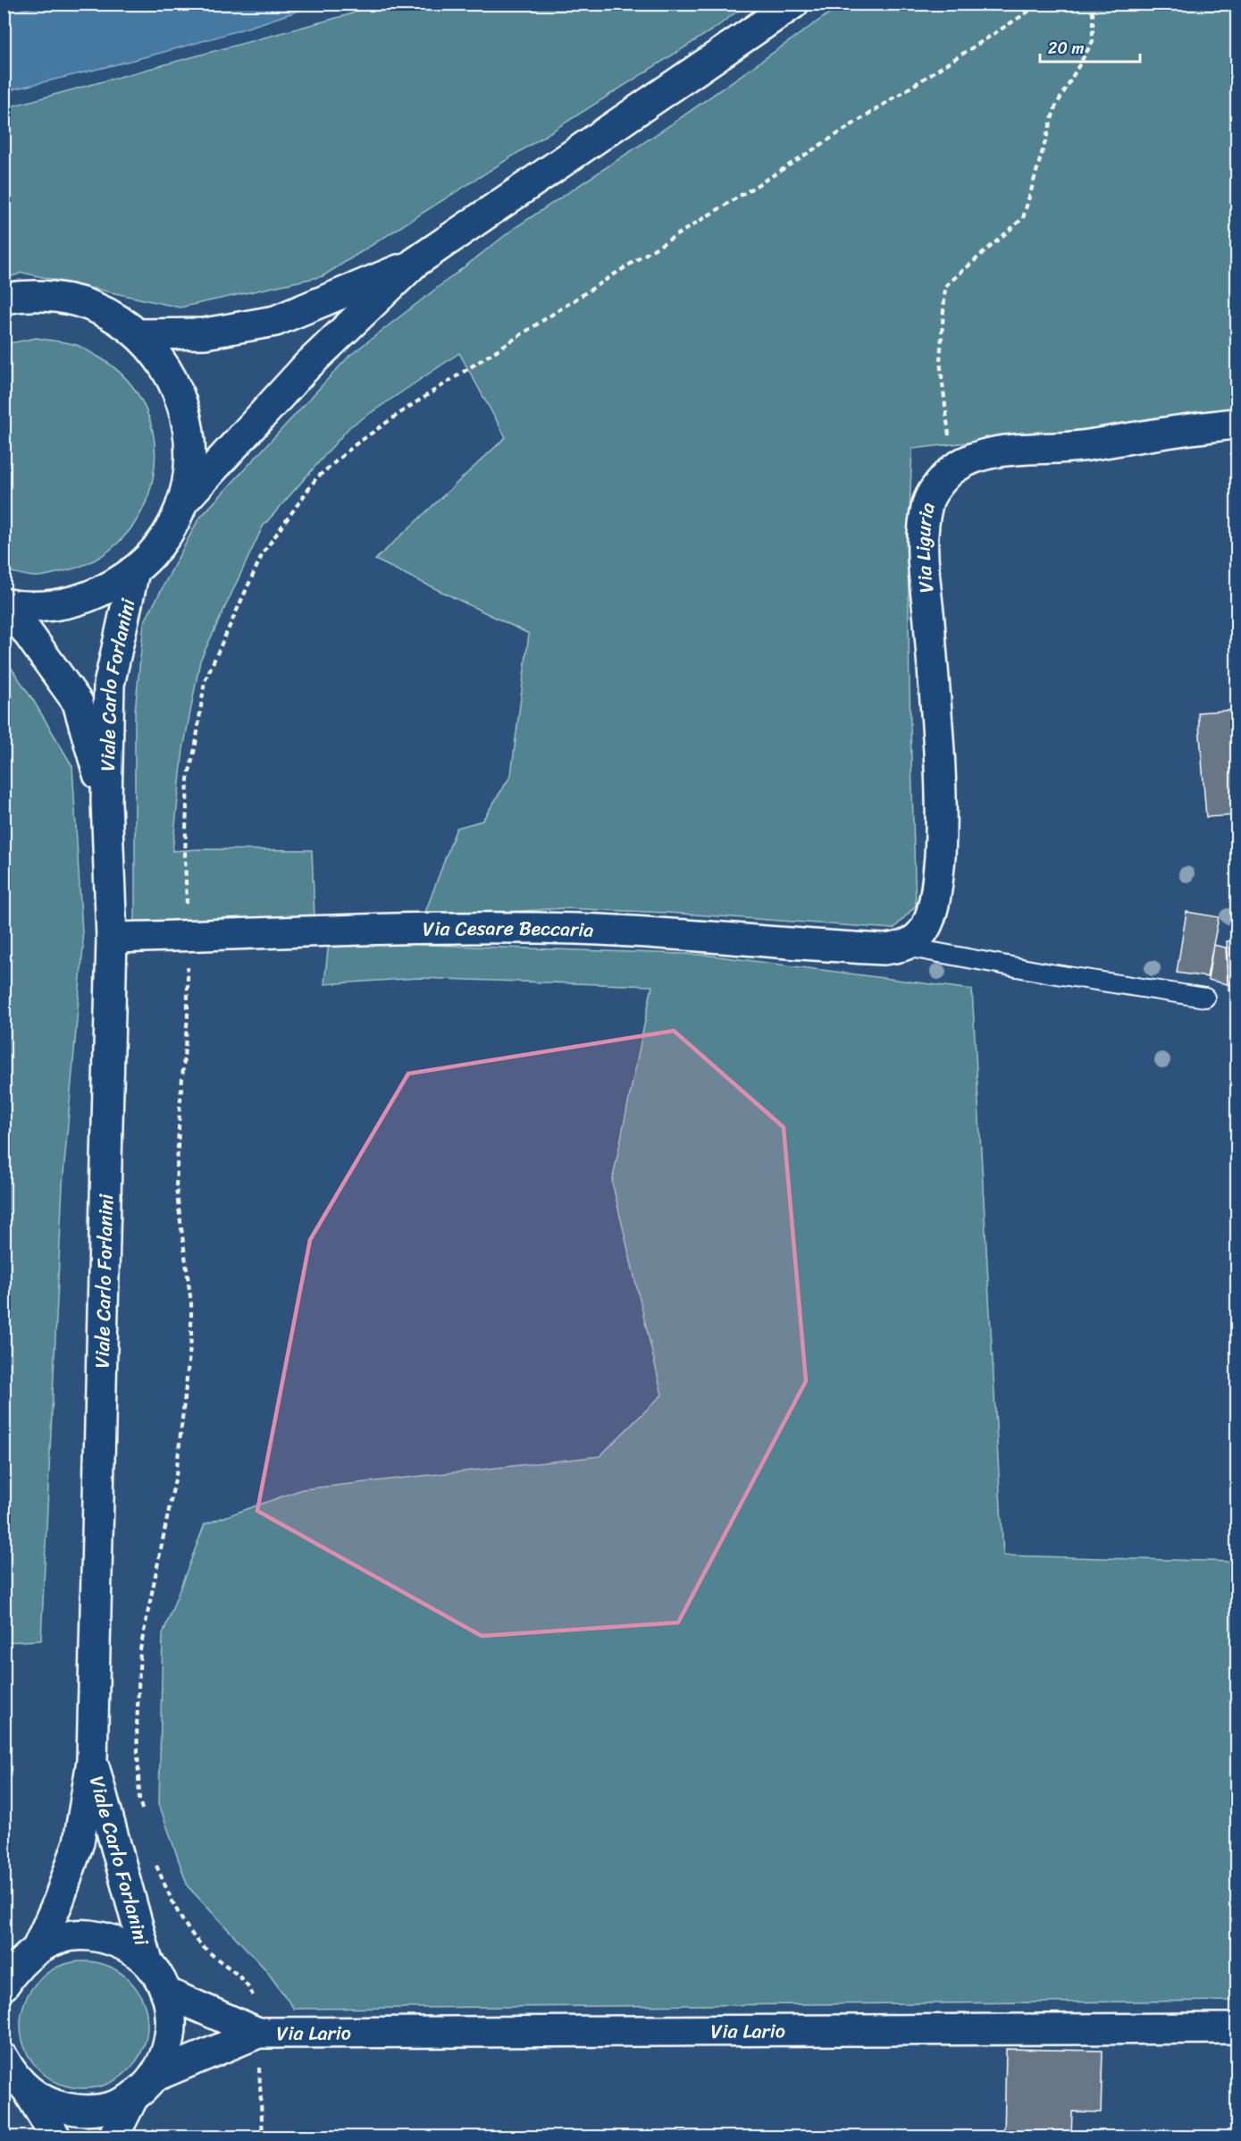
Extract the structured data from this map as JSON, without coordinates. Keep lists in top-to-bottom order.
{
  "streets": {
    "street": [
      "Via Liguria",
      "Viale Carlo Forlanini",
      "Via Cesare Beccaria",
      "Via Lario"
    ]
  },
  "crossings": [
    ["Via Liguria", "Via Cesare Beccaria"],
    ["Viale Carlo Forlanini", "Via Cesare Beccaria"]
  ],
  "scale_bar": "20 m"
}
